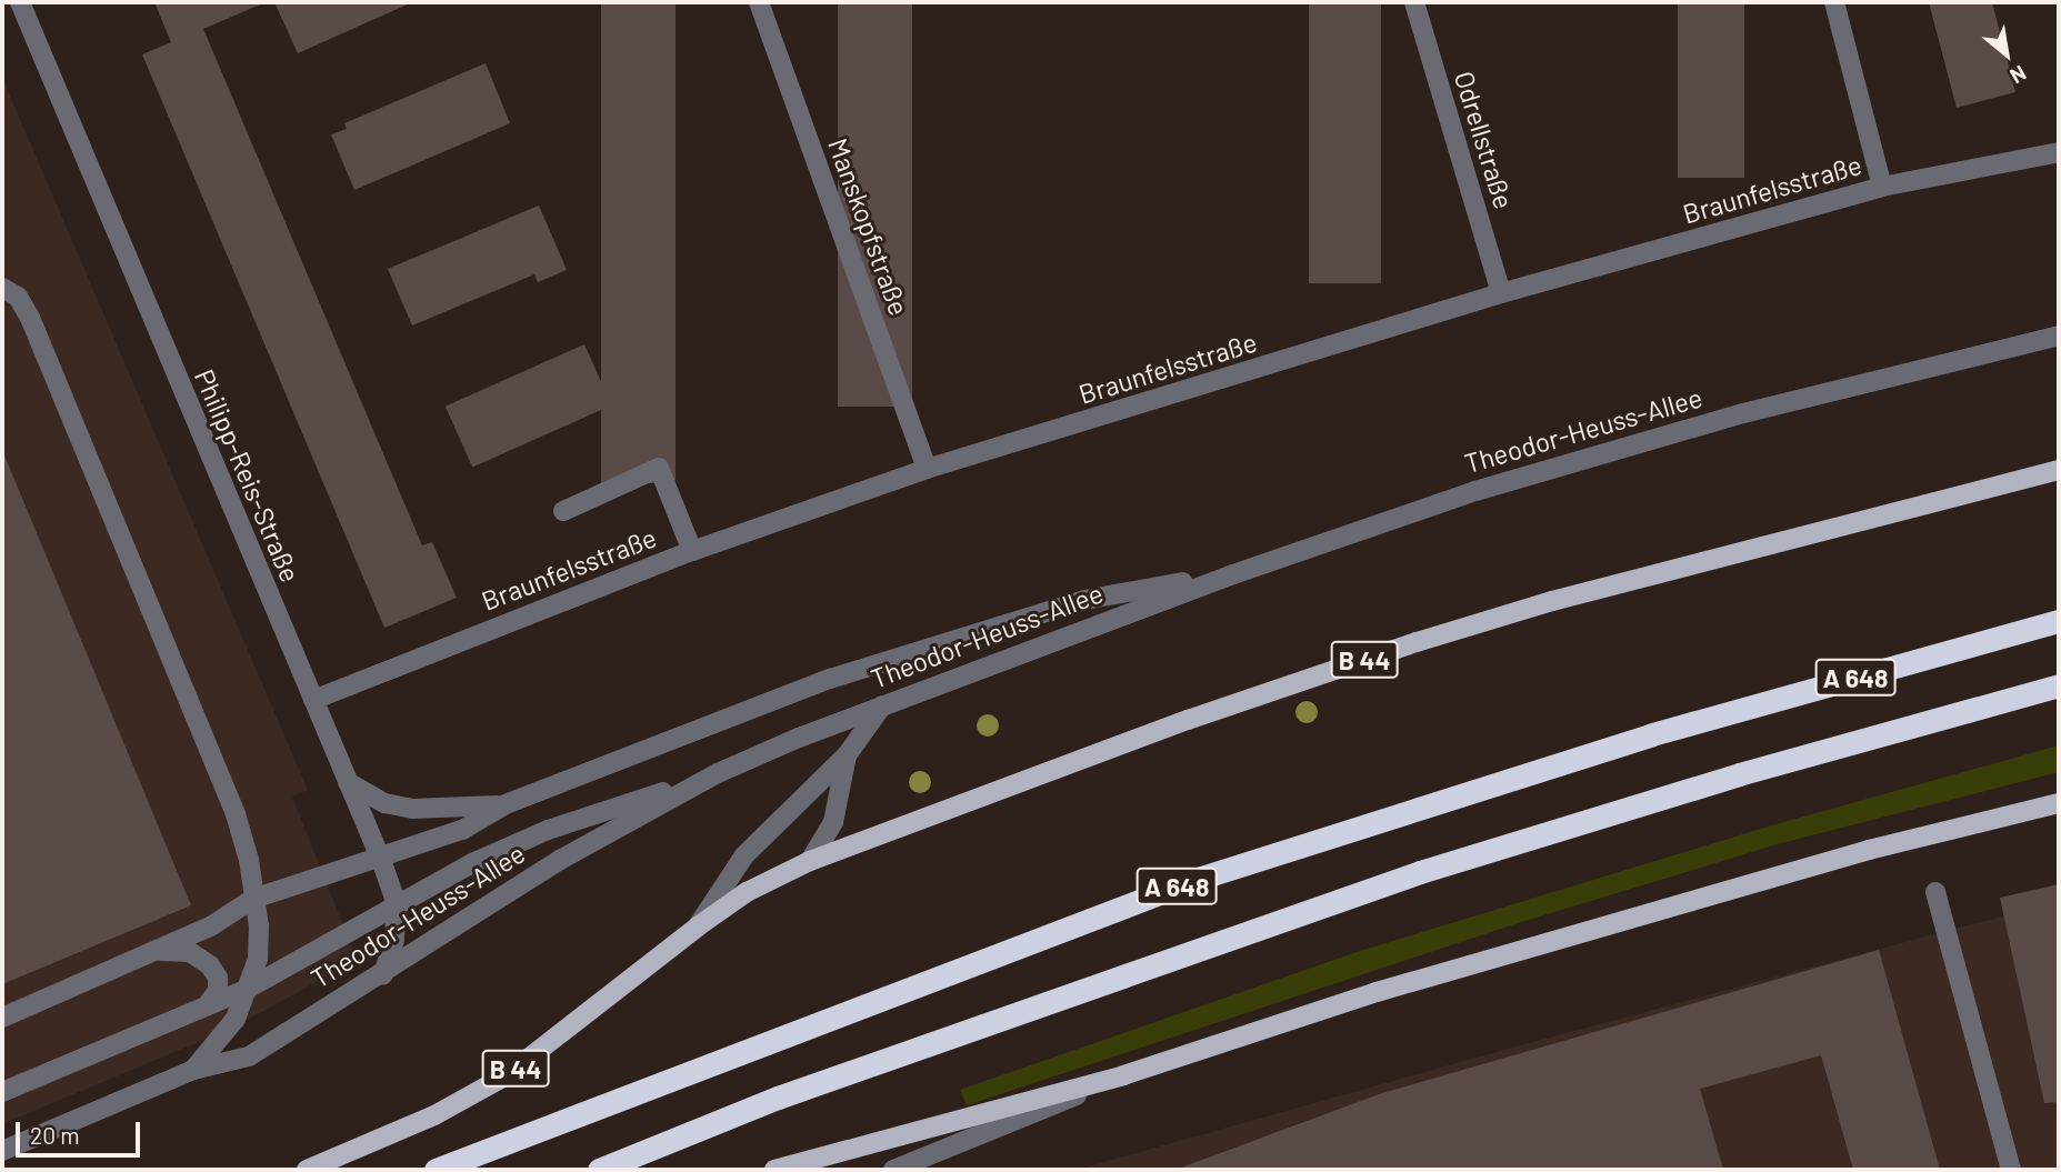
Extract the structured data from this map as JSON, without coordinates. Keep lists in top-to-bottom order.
{
  "streets": {
    "highway": ["A 648"],
    "main road": ["B 44"],
    "street": [
      "Odrellstraße",
      "Braunfelsstraße",
      "Manskopfstraße",
      "Theodor-Heuss-Allee",
      "Philipp-Reis-Straße"
    ]
  },
  "crossings": [
    ["Odrellstraße", "Braunfelsstraße"],
    ["Braunfelsstraße", "Manskopfstraße"],
    ["Braunfelsstraße", "Philipp-Reis-Straße"],
    ["Theodor-Heuss-Allee", "Philipp-Reis-Straße"]
  ],
  "scale_bar": "20 m",
  "north": "bottom right"
}
